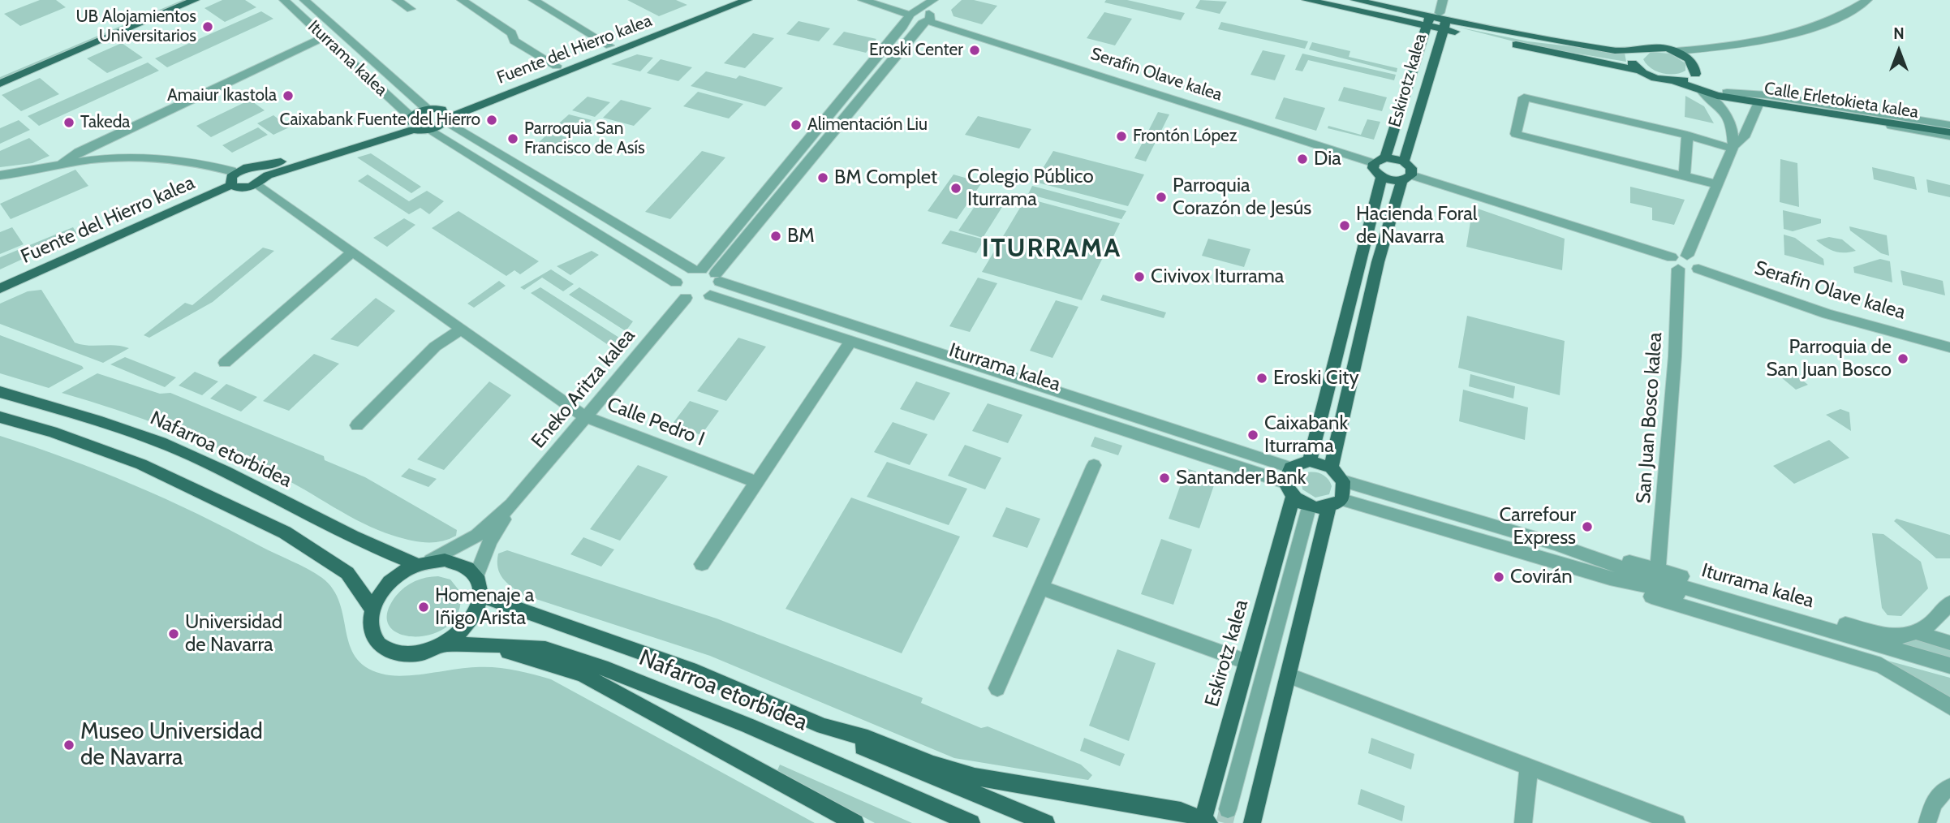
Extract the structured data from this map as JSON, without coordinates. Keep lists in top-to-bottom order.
{
  "streets": {
    "main road": [
      "Fuente del Hierro kalea",
      "Eskirotz kalea",
      "Calle Erletokieta kalea",
      "Nafarroa etorbidea"
    ],
    "street": [
      "Iturrama kalea",
      "Serafin Olave kalea",
      "Eneko Aritza kalea",
      "San Juan Bosco kalea",
      "Calle Pedro I"
    ]
  },
  "crossings": [
    ["Iturrama kalea", "Eskirotz kalea"],
    ["Iturrama kalea", "Eneko Aritza kalea"],
    ["Iturrama kalea", "San Juan Bosco kalea"],
    ["Eskirotz kalea", "Calle Erletokieta kalea"],
    ["Eskirotz kalea", "Nafarroa etorbidea"],
    ["Eneko Aritza kalea", "Calle Pedro I"],
    ["Eneko Aritza kalea", "Nafarroa etorbidea"]
  ],
  "districts": ["ITURRAMA"],
  "places": [
    "UB Alojamientos Universitarios",
    "Eroski Center",
    "Amaiur Ikastola",
    "Caixabank Fuente del Hierro",
    "Takeda",
    "Alimentación Liu",
    "Frontón López",
    "Parroquia San Francisco de Asís",
    "Dia",
    "BM Complet",
    "Colegio Público Iturrama",
    "Parroquia Corazón de Jesús",
    "Hacienda Foral de Navarra",
    "BM",
    "Civivox Iturrama",
    "Parroquia de San Juan Bosco",
    "Eroski City",
    "Caixabank Iturrama",
    "Santander Bank",
    "Carrefour Express",
    "Covirán",
    "Homenaje a Iñigo Arista",
    "Universidad de Navarra",
    "Museo Universidad de Navarra"
  ],
  "north": "top"
}
